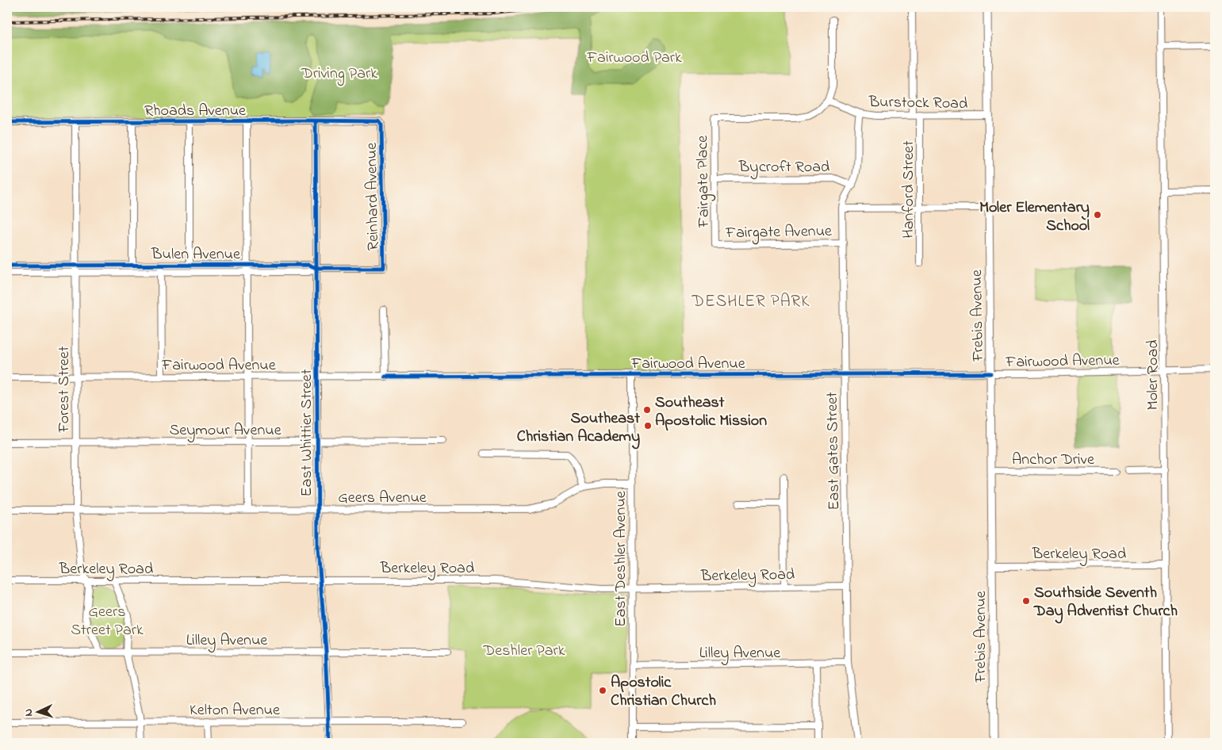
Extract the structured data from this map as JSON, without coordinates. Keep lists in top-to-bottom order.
{
  "streets": {
    "main road": ["Frebis Avenue"],
    "street": [
      "Burstock Road",
      "Rhoads Avenue",
      "Bycroft Road",
      "Fairgate Place",
      "Hanford Street",
      "Reinhard Avenue",
      "Fairgate Avenue",
      "Bulen Avenue",
      "Fairwood Avenue",
      "Moler Road",
      "Forest Street",
      "Seymour Avenue",
      "East Whittier Street",
      "East Gates Street",
      "Anchor Drive",
      "Geers Avenue",
      "Berkeley Road",
      "East Deshler Avenue",
      "Lilley Avenue",
      "Kelton Avenue"
    ]
  },
  "crossings": [
    ["Burstock Road", "Fairgate Place"],
    ["Burstock Road", "Hanford Street"],
    ["Burstock Road", "Frebis Avenue"],
    ["Burstock Road", "East Gates Street"],
    ["Rhoads Avenue", "Reinhard Avenue"],
    ["Rhoads Avenue", "Forest Street"],
    ["Rhoads Avenue", "East Whittier Street"],
    ["Bycroft Road", "Fairgate Place"],
    ["Bycroft Road", "East Gates Street"],
    ["Fairgate Place", "Fairgate Avenue"],
    ["Reinhard Avenue", "Bulen Avenue"],
    ["Fairgate Avenue", "East Gates Street"],
    ["Bulen Avenue", "Forest Street"],
    ["Bulen Avenue", "East Whittier Street"],
    ["Frebis Avenue", "Fairwood Avenue"],
    ["Frebis Avenue", "Anchor Drive"],
    ["Frebis Avenue", "Berkeley Road"],
    ["Fairwood Avenue", "Moler Road"],
    ["Fairwood Avenue", "Forest Street"],
    ["Fairwood Avenue", "East Whittier Street"],
    ["Fairwood Avenue", "East Gates Street"],
    ["Fairwood Avenue", "East Deshler Avenue"],
    ["Moler Road", "Berkeley Road"],
    ["Forest Street", "Seymour Avenue"],
    ["Forest Street", "Geers Avenue"],
    ["Forest Street", "Berkeley Road"],
    ["Forest Street", "Lilley Avenue"],
    ["Seymour Avenue", "East Whittier Street"],
    ["East Whittier Street", "Geers Avenue"],
    ["East Whittier Street", "Berkeley Road"],
    ["East Whittier Street", "Lilley Avenue"],
    ["East Whittier Street", "Kelton Avenue"],
    ["East Gates Street", "Berkeley Road"],
    ["East Gates Street", "Lilley Avenue"],
    ["Geers Avenue", "East Deshler Avenue"],
    ["Berkeley Road", "East Deshler Avenue"],
    ["East Deshler Avenue", "Lilley Avenue"]
  ],
  "districts": ["DESHLER PARK"],
  "parks": [
    "Fairwood Park",
    "Driving Park",
    "Geers Street Park",
    "Deshler Park"
  ],
  "places": [
    "Moler Elementary School",
    "Southeast Apostolic Mission",
    "Southeast Christian Academy",
    "Southside Seventh Day Adventist Church",
    "Apostolic Christian Church"
  ],
  "north": "left"
}
